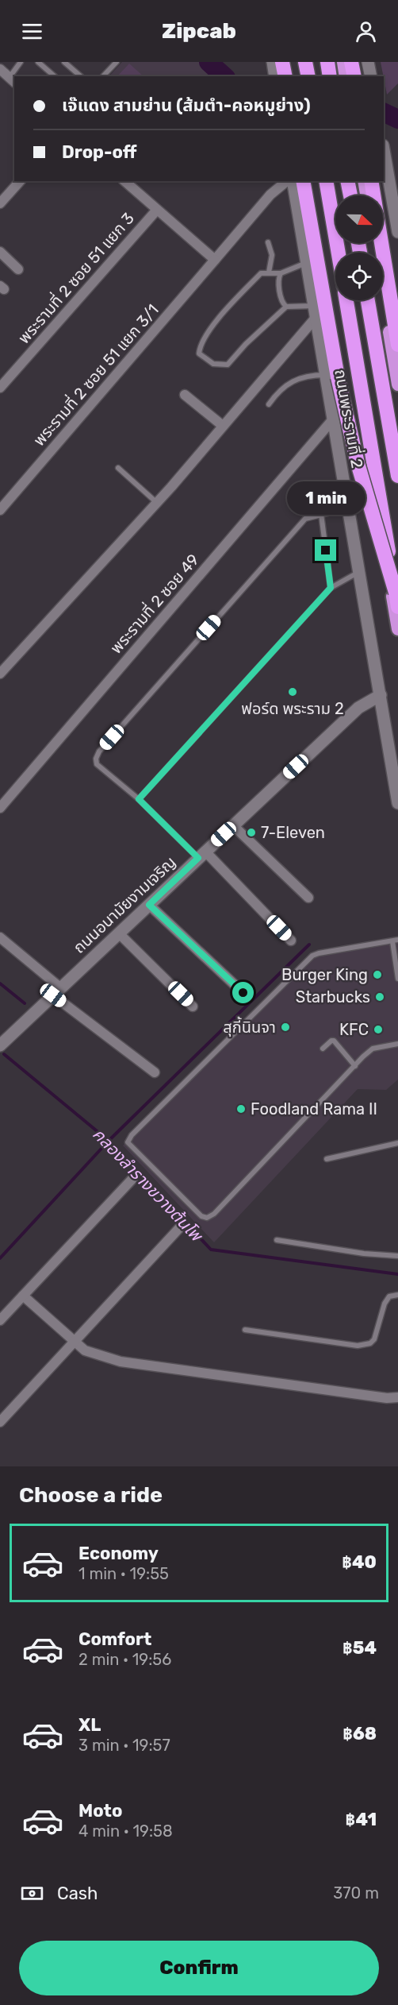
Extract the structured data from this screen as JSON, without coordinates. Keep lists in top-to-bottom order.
{
  "streets": {
    "highway": ["ถนนพระรามที่ 2"],
    "main road": ["ถนนอนามัยงามเจริญ"],
    "street": ["พระรามที่ 2 ซอย 51 แยก 3", "พระรามที่ 2 ซอย 51 แยก 3/1", "พระรามที่ 2 ซอย 49"]
  },
  "crossings": [
    ["ถนนพระรามที่ 2", "พระรามที่ 2 ซอย 49"],
    ["ถนนพระรามที่ 2", "ถนนอนามัยงามเจริญ"]
  ],
  "water": ["คลองลำรางขวางต้นโพ"],
  "places": [
    "ฟอร์ด พระราม 2",
    "7-Eleven",
    "Burger King",
    "Starbucks",
    "สุกี้นินจา",
    "KFC",
    "Foodland Rama II"
  ],
  "north": "right",
  "page": {
    "header": "Zipcab",
    "banner": ["เจ๊แดง สามย่าน (ส้มตำ-คอหมูย่าง)", "Drop-off"],
    "bubble": "1 min",
    "heading": "Choose a ride",
    "list": [
      {
        "name": "Economy",
        "note": "1 min · 19:55",
        "value": "฿40"
      },
      {
        "name": "Comfort",
        "note": "2 min · 19:56",
        "value": "฿54"
      },
      {
        "name": "XL",
        "note": "3 min · 19:57",
        "value": "฿68"
      },
      {
        "name": "Moto",
        "note": "4 min · 19:58",
        "value": "฿41"
      }
    ],
    "pay": ["Cash", "370 m"],
    "buttons": "Confirm"
  }
}
